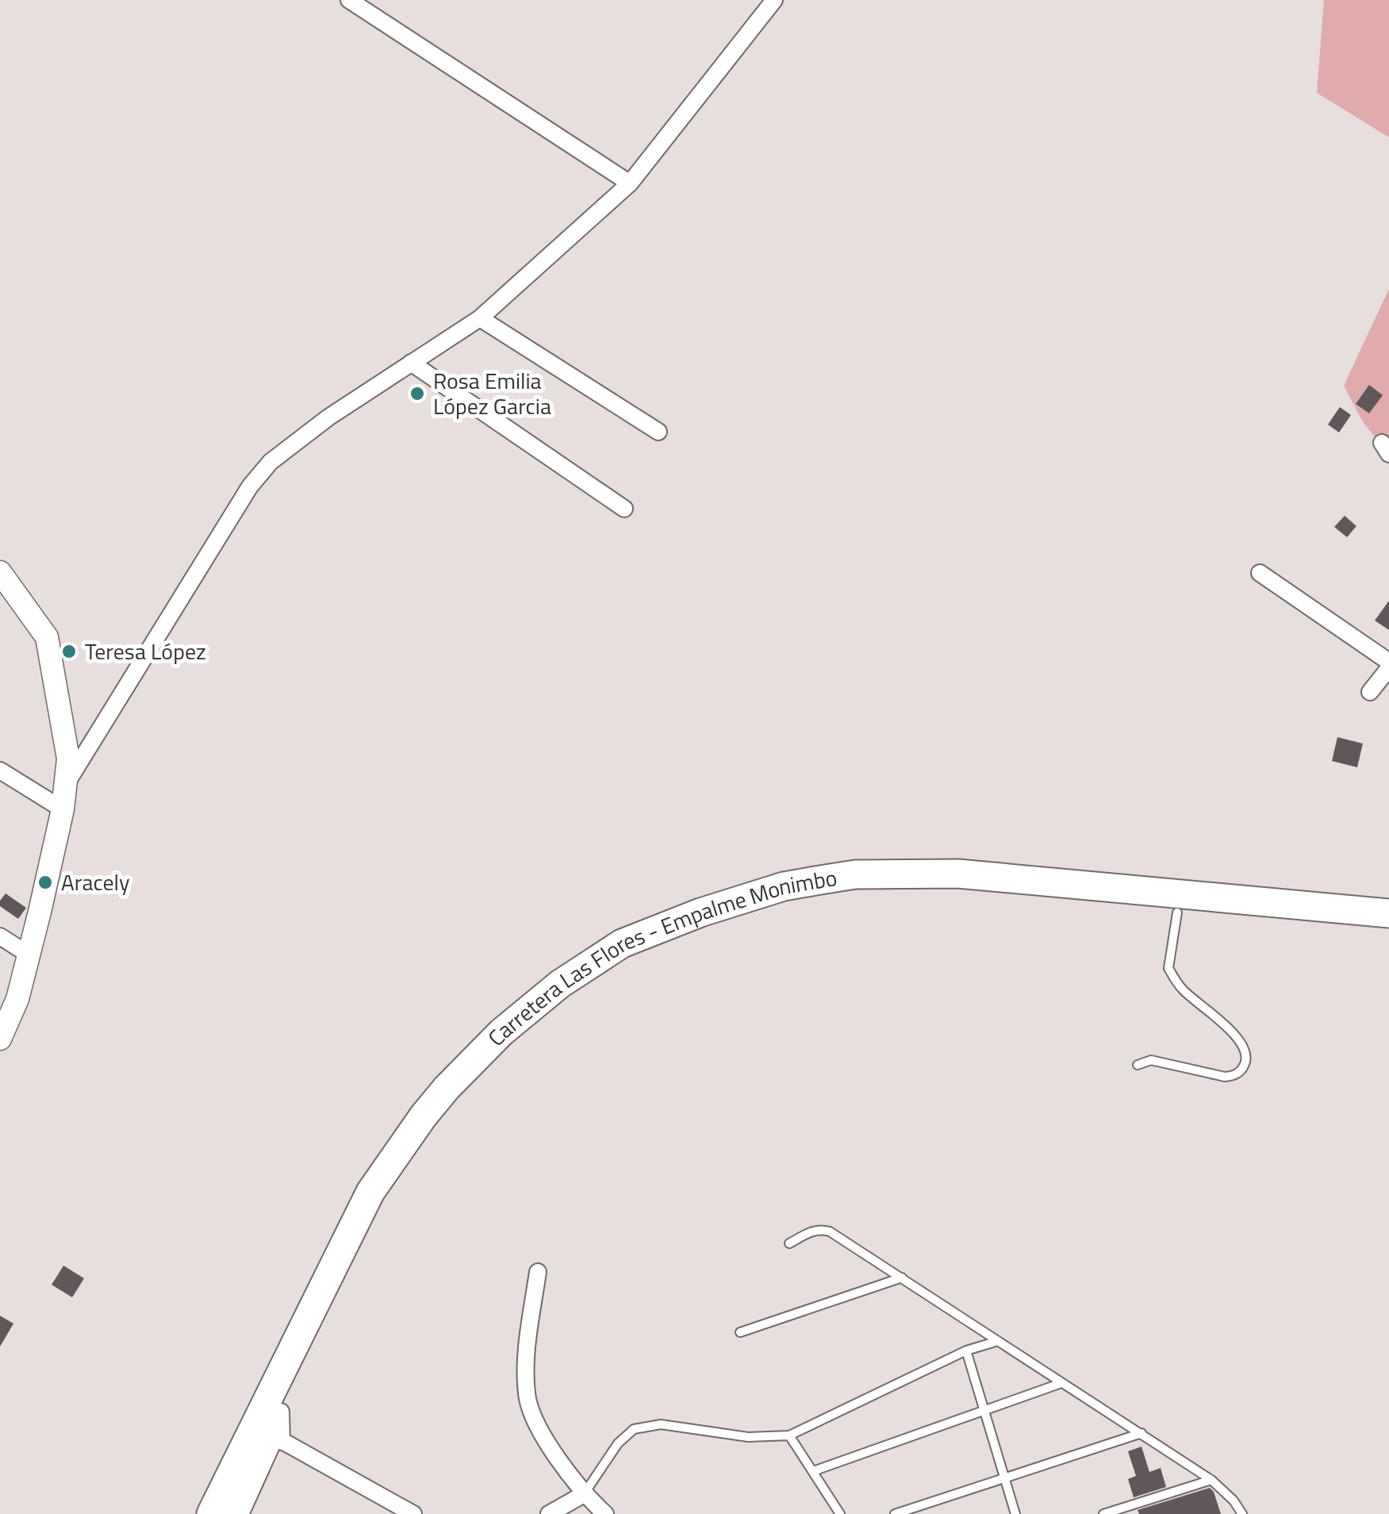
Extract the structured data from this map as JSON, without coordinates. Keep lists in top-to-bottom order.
{
  "streets": {
    "highway": ["Carretera Las Flores - Empalme Monimbo"]
  },
  "places": ["Rosa Emilia López Garcia", "Teresa López", "Aracely"]
}
